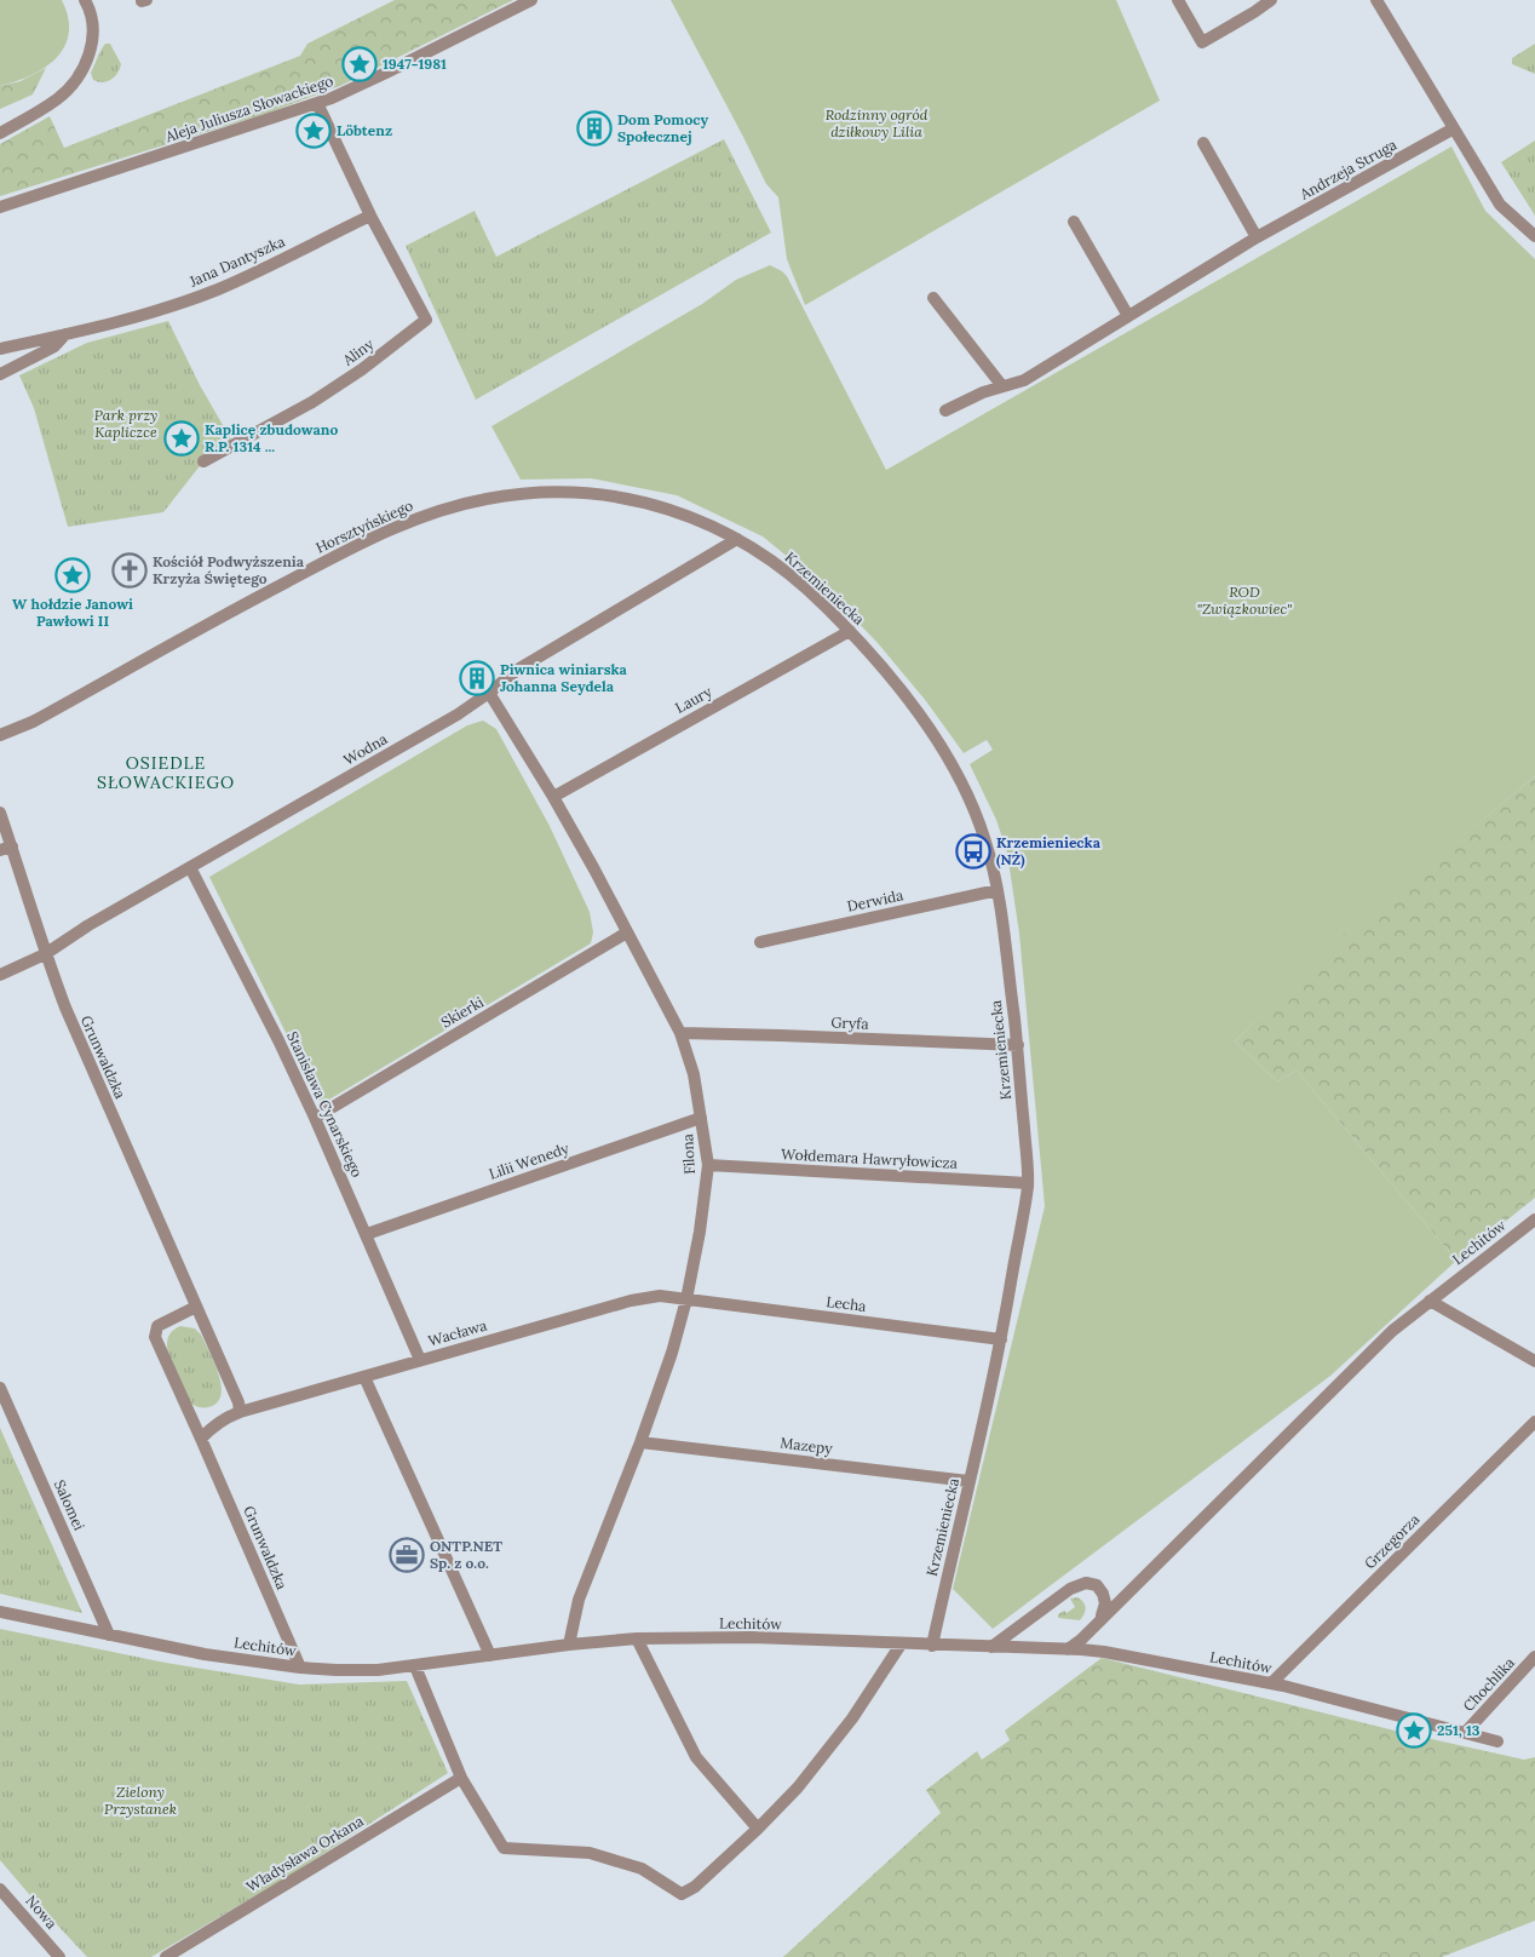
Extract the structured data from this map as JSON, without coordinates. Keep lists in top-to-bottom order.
{
  "streets": {
    "street": [
      "Aleja Juliusza Słowackiego",
      "Andrzeja Struga",
      "Jana Dantyszka",
      "Aliny",
      "Horsztyńskiego",
      "Krzemieniecka",
      "Laury",
      "Wodna",
      "Derwida",
      "Skierki",
      "Gryfa",
      "Grunwaldzka",
      "Stanisława Cynarskiego",
      "Filona",
      "Wołdemara Hawryłowicza",
      "Lilii Wenedy",
      "Lechitów",
      "Lecha",
      "Wacława",
      "Mazepy",
      "Salomei",
      "Grzegorza",
      "Chochlika",
      "Władysława Orkana",
      "Nowa"
    ]
  },
  "crossings": [
    ["Jana Dantyszka", "Aliny"],
    ["Horsztyńskiego", "Krzemieniecka"],
    ["Horsztyńskiego", "Wodna"],
    ["Krzemieniecka", "Laury"],
    ["Krzemieniecka", "Wodna"],
    ["Krzemieniecka", "Derwida"],
    ["Krzemieniecka", "Gryfa"],
    ["Krzemieniecka", "Wołdemara Hawryłowicza"],
    ["Krzemieniecka", "Lechitów"],
    ["Krzemieniecka", "Lecha"],
    ["Krzemieniecka", "Mazepy"],
    ["Laury", "Filona"],
    ["Wodna", "Grunwaldzka"],
    ["Wodna", "Stanisława Cynarskiego"],
    ["Wodna", "Filona"],
    ["Skierki", "Stanisława Cynarskiego"],
    ["Skierki", "Filona"],
    ["Gryfa", "Filona"],
    ["Grunwaldzka", "Lechitów"],
    ["Grunwaldzka", "Wacława"],
    ["Stanisława Cynarskiego", "Lilii Wenedy"],
    ["Stanisława Cynarskiego", "Wacława"],
    ["Filona", "Wołdemara Hawryłowicza"],
    ["Filona", "Lilii Wenedy"],
    ["Filona", "Lechitów"],
    ["Filona", "Lecha"],
    ["Filona", "Wacława"],
    ["Filona", "Mazepy"],
    ["Lechitów", "Salomei"],
    ["Lechitów", "Grzegorza"],
    ["Lechitów", "Chochlika"],
    ["Lecha", "Wacława"]
  ],
  "districts": ["OSIEDLE SŁOWACKIEGO"],
  "parks": [
    "Rodzinny ogród dziłkowy Lilia",
    "Park przy Kapliczce",
    "ROD \"Związkowiec\"",
    "Zielony Przystanek"
  ],
  "places": {
    "place": [
      "1947-1981",
      "Löbtenz",
      "Kaplicę zbudowano R.P. 1314 ...",
      "W hołdzie Janowi Pawłowi II",
      "251, 13"
    ],
    "building": ["Dom Pomocy Społecznej", "Piwnica winiarska Johanna Seydela"],
    "church": ["Kościół Podwyższenia Krzyża Świętego"],
    "bus stop": ["Krzemieniecka (NŻ)"],
    "office": ["ONTP.NET Sp. z o.o."]
  }
}
